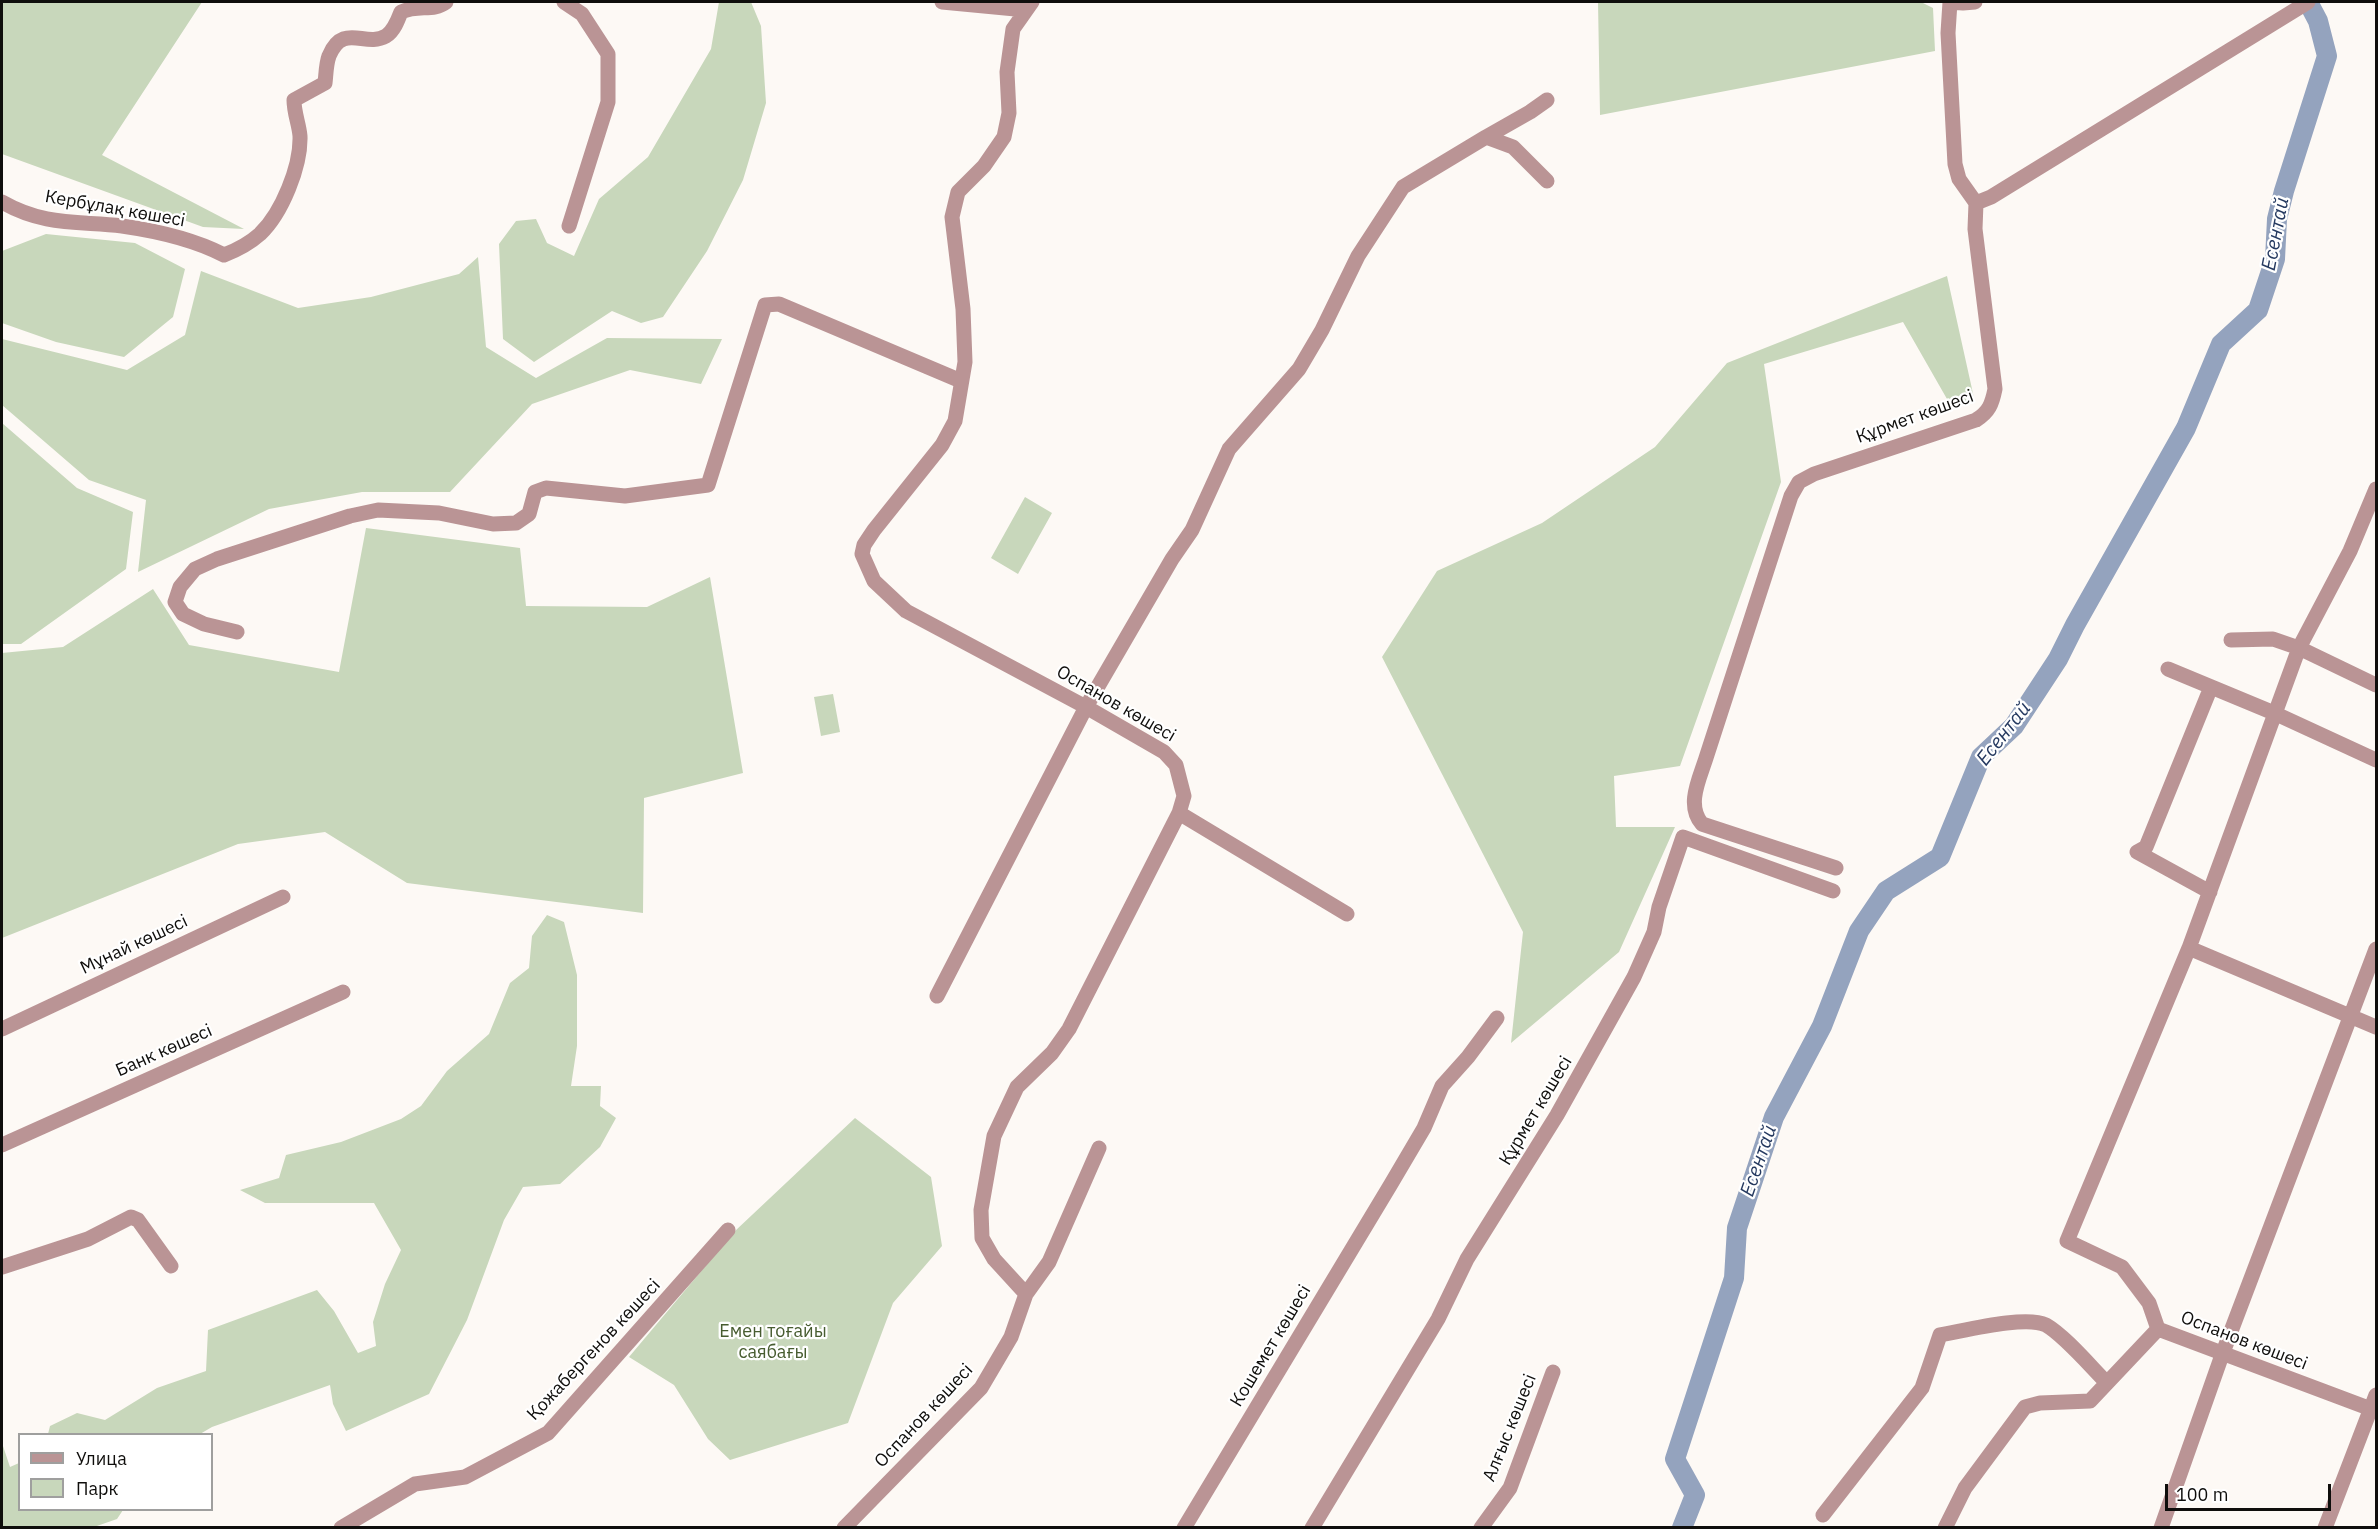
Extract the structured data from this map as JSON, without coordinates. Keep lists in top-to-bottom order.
{
  "streets": {
    "street": [
      "Кербұлақ көшесі",
      "Құрмет көшесі",
      "Оспанов көшесі",
      "Мұнай көшесі",
      "Банк көшесі",
      "Кошемет көшесі",
      "Қожабергенов көшесі",
      "Алғыс көшесі"
    ]
  },
  "water": ["Есентай"],
  "parks": ["Емен тоғайы саябағы"],
  "legend": ["Улица", "Парк"],
  "scale_bar": "100 m"
}
